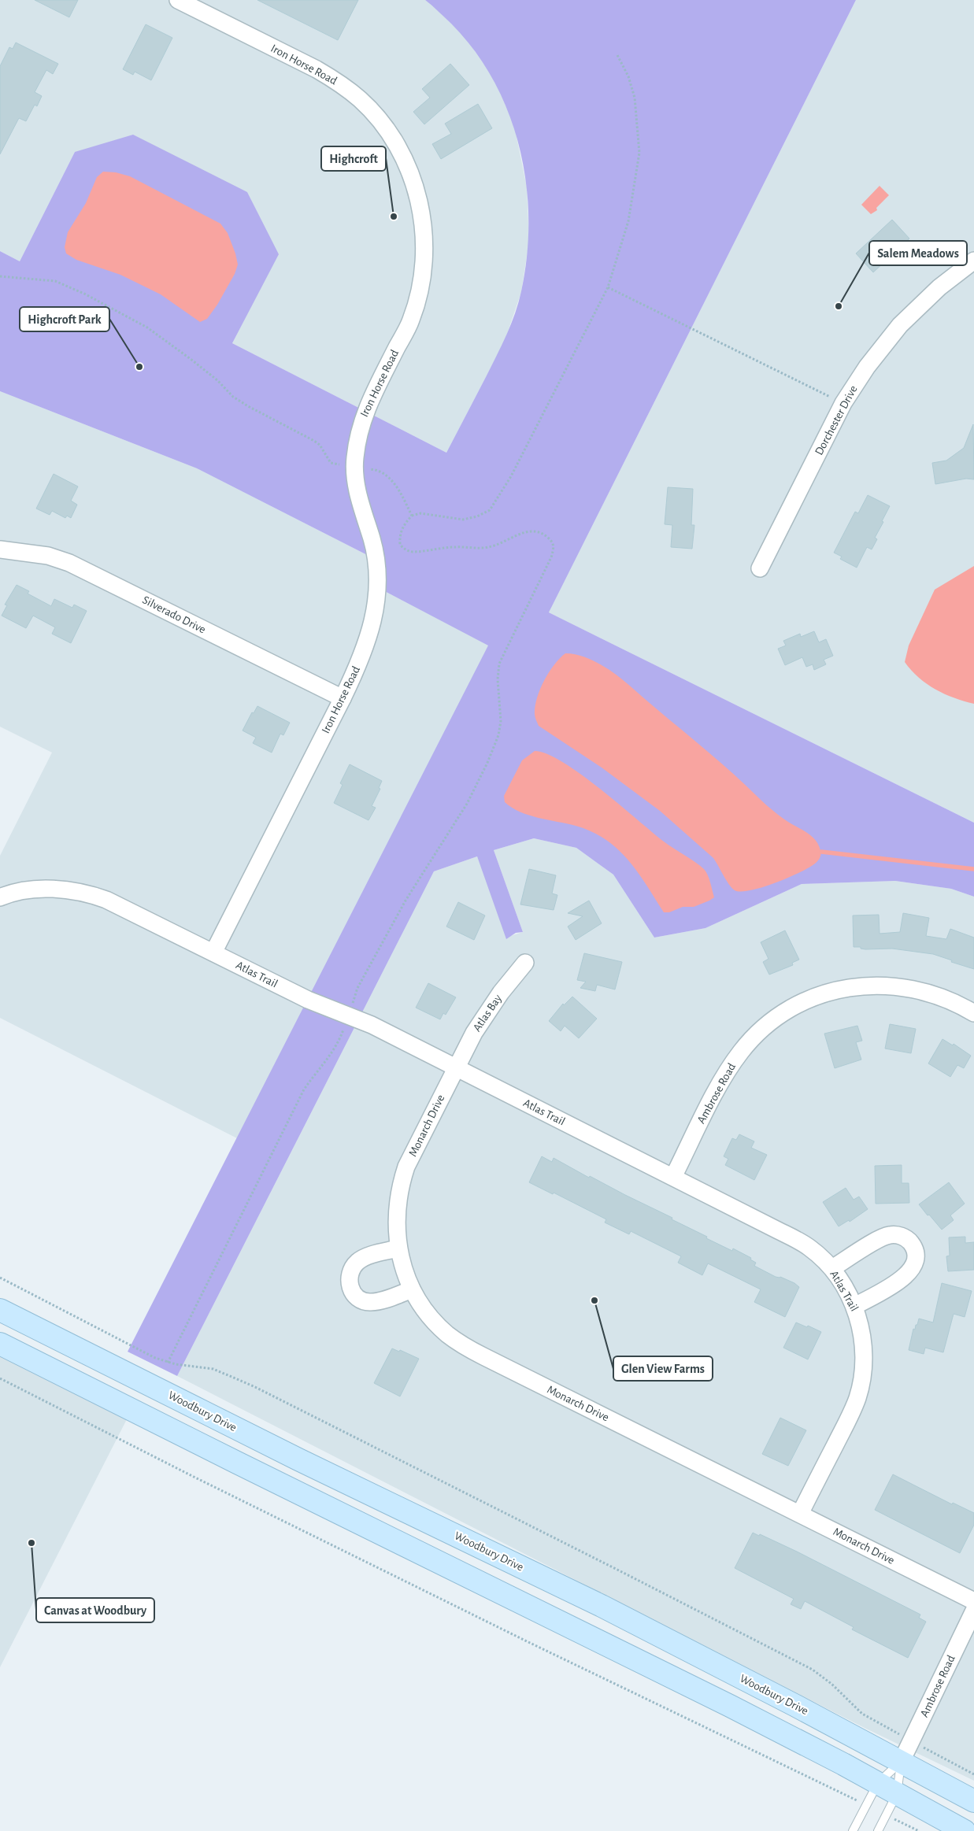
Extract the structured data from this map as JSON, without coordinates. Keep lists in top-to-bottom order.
{
  "streets": {
    "main road": ["Woodbury Drive"],
    "street": [
      "Iron Horse Road",
      "Dorchester Drive",
      "Silverado Drive",
      "Atlas Trail",
      "Atlas Bay",
      "Ambrose Road",
      "Monarch Drive"
    ]
  },
  "crossings": [
    ["Iron Horse Road", "Silverado Drive"],
    ["Iron Horse Road", "Atlas Trail"],
    ["Atlas Trail", "Atlas Bay"],
    ["Atlas Trail", "Ambrose Road"],
    ["Atlas Trail", "Monarch Drive"],
    ["Atlas Bay", "Monarch Drive"],
    ["Ambrose Road", "Woodbury Drive"]
  ],
  "places": [
    "Highcroft",
    "Salem Meadows",
    "Highcroft Park",
    "Glen View Farms",
    "Canvas at Woodbury"
  ]
}
